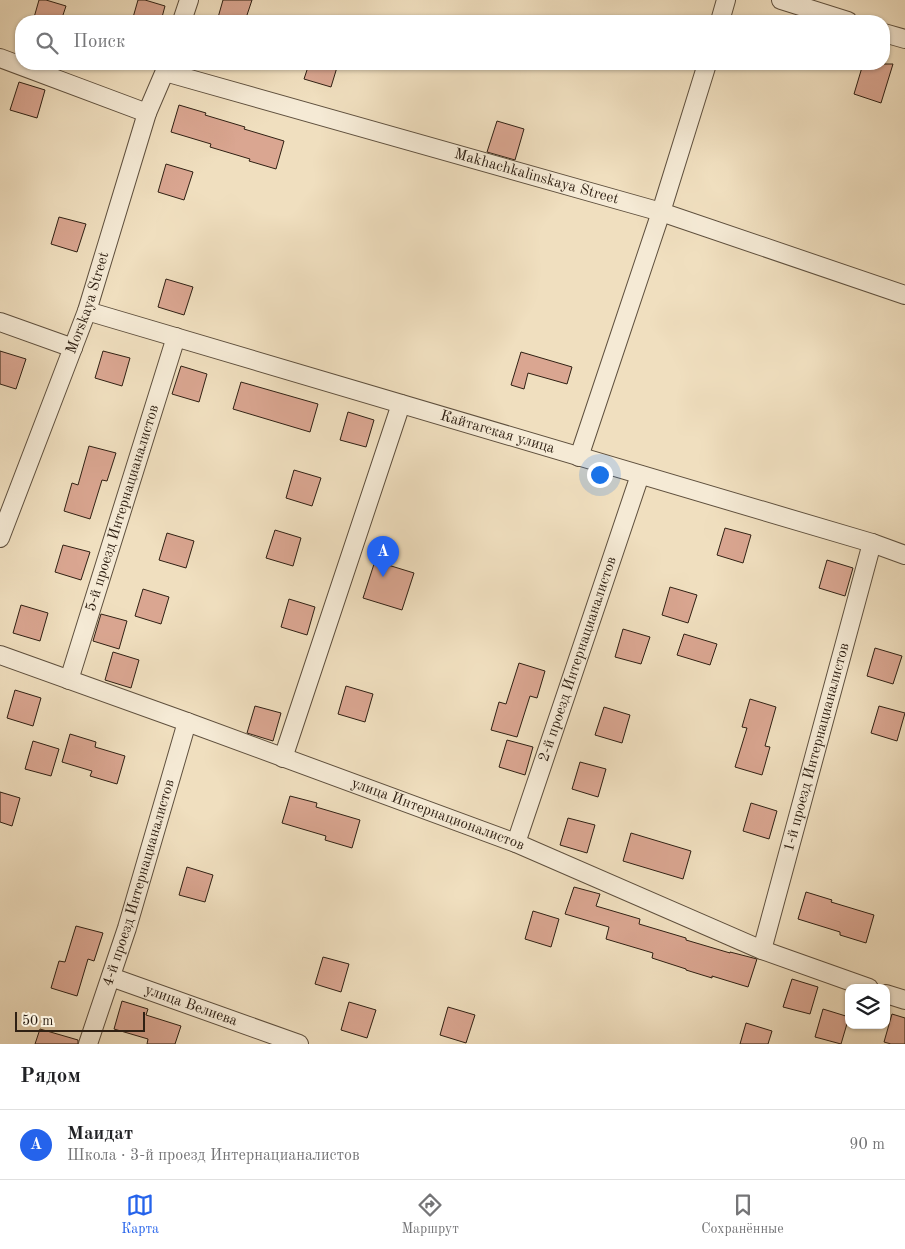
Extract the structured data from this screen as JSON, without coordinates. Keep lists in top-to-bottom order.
{
  "streets": {
    "street": [
      "Makhachkalinskaya Street",
      "Morskaya Street",
      "Кайтагская улица",
      "5-й проезд Интернацианалистов",
      "2-й проезд Интернацианалистов",
      "1-й проезд Интернацианалистов",
      "улица Интернационалистов",
      "4-й проезд Интернацианалистов",
      "улица Велиева"
    ]
  },
  "crossings": [
    ["Morskaya Street", "Кайтагская улица"],
    ["Кайтагская улица", "5-й проезд Интернацианалистов"],
    ["Кайтагская улица", "2-й проезд Интернацианалистов"],
    ["Кайтагская улица", "1-й проезд Интернацианалистов"],
    ["5-й проезд Интернацианалистов", "улица Интернационалистов"],
    ["2-й проезд Интернацианалистов", "улица Интернационалистов"],
    ["1-й проезд Интернацианалистов", "улица Интернационалистов"],
    ["улица Интернационалистов", "4-й проезд Интернацианалистов"],
    ["4-й проезд Интернацианалистов", "улица Велиева"]
  ],
  "scale_bar": "50 m",
  "page": {
    "search": "Поиск",
    "pins": "A",
    "scale": "50 m",
    "heading": "Рядом",
    "list": [
      {
        "mark": "A",
        "name": "Маидат",
        "note": "Школа · 3-й проезд Интернацианалистов",
        "value": "90 m"
      }
    ],
    "nav": ["Карта", "Маршрут", "Сохранённые"]
  }
}
